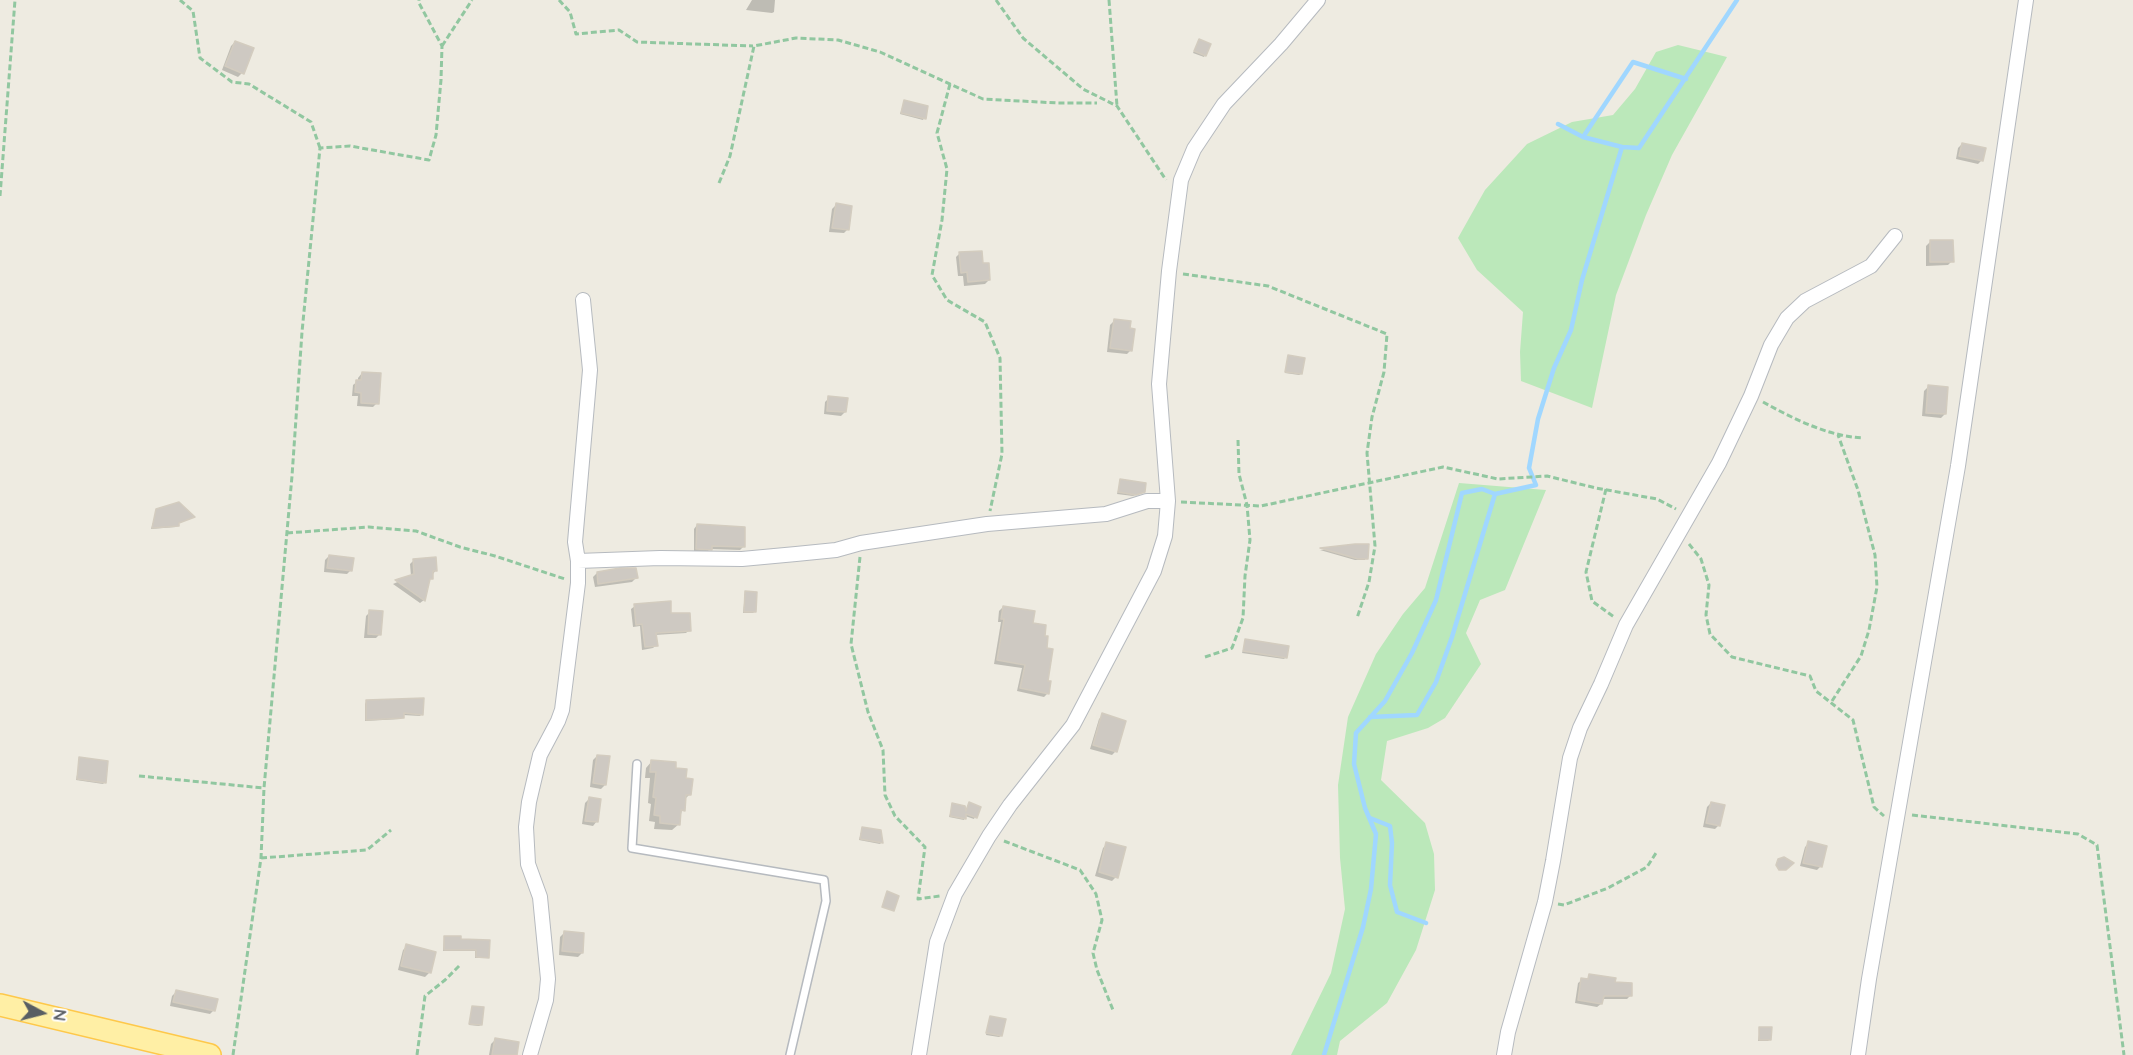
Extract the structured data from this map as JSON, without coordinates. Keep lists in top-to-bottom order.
{
  "north": "right"
}
